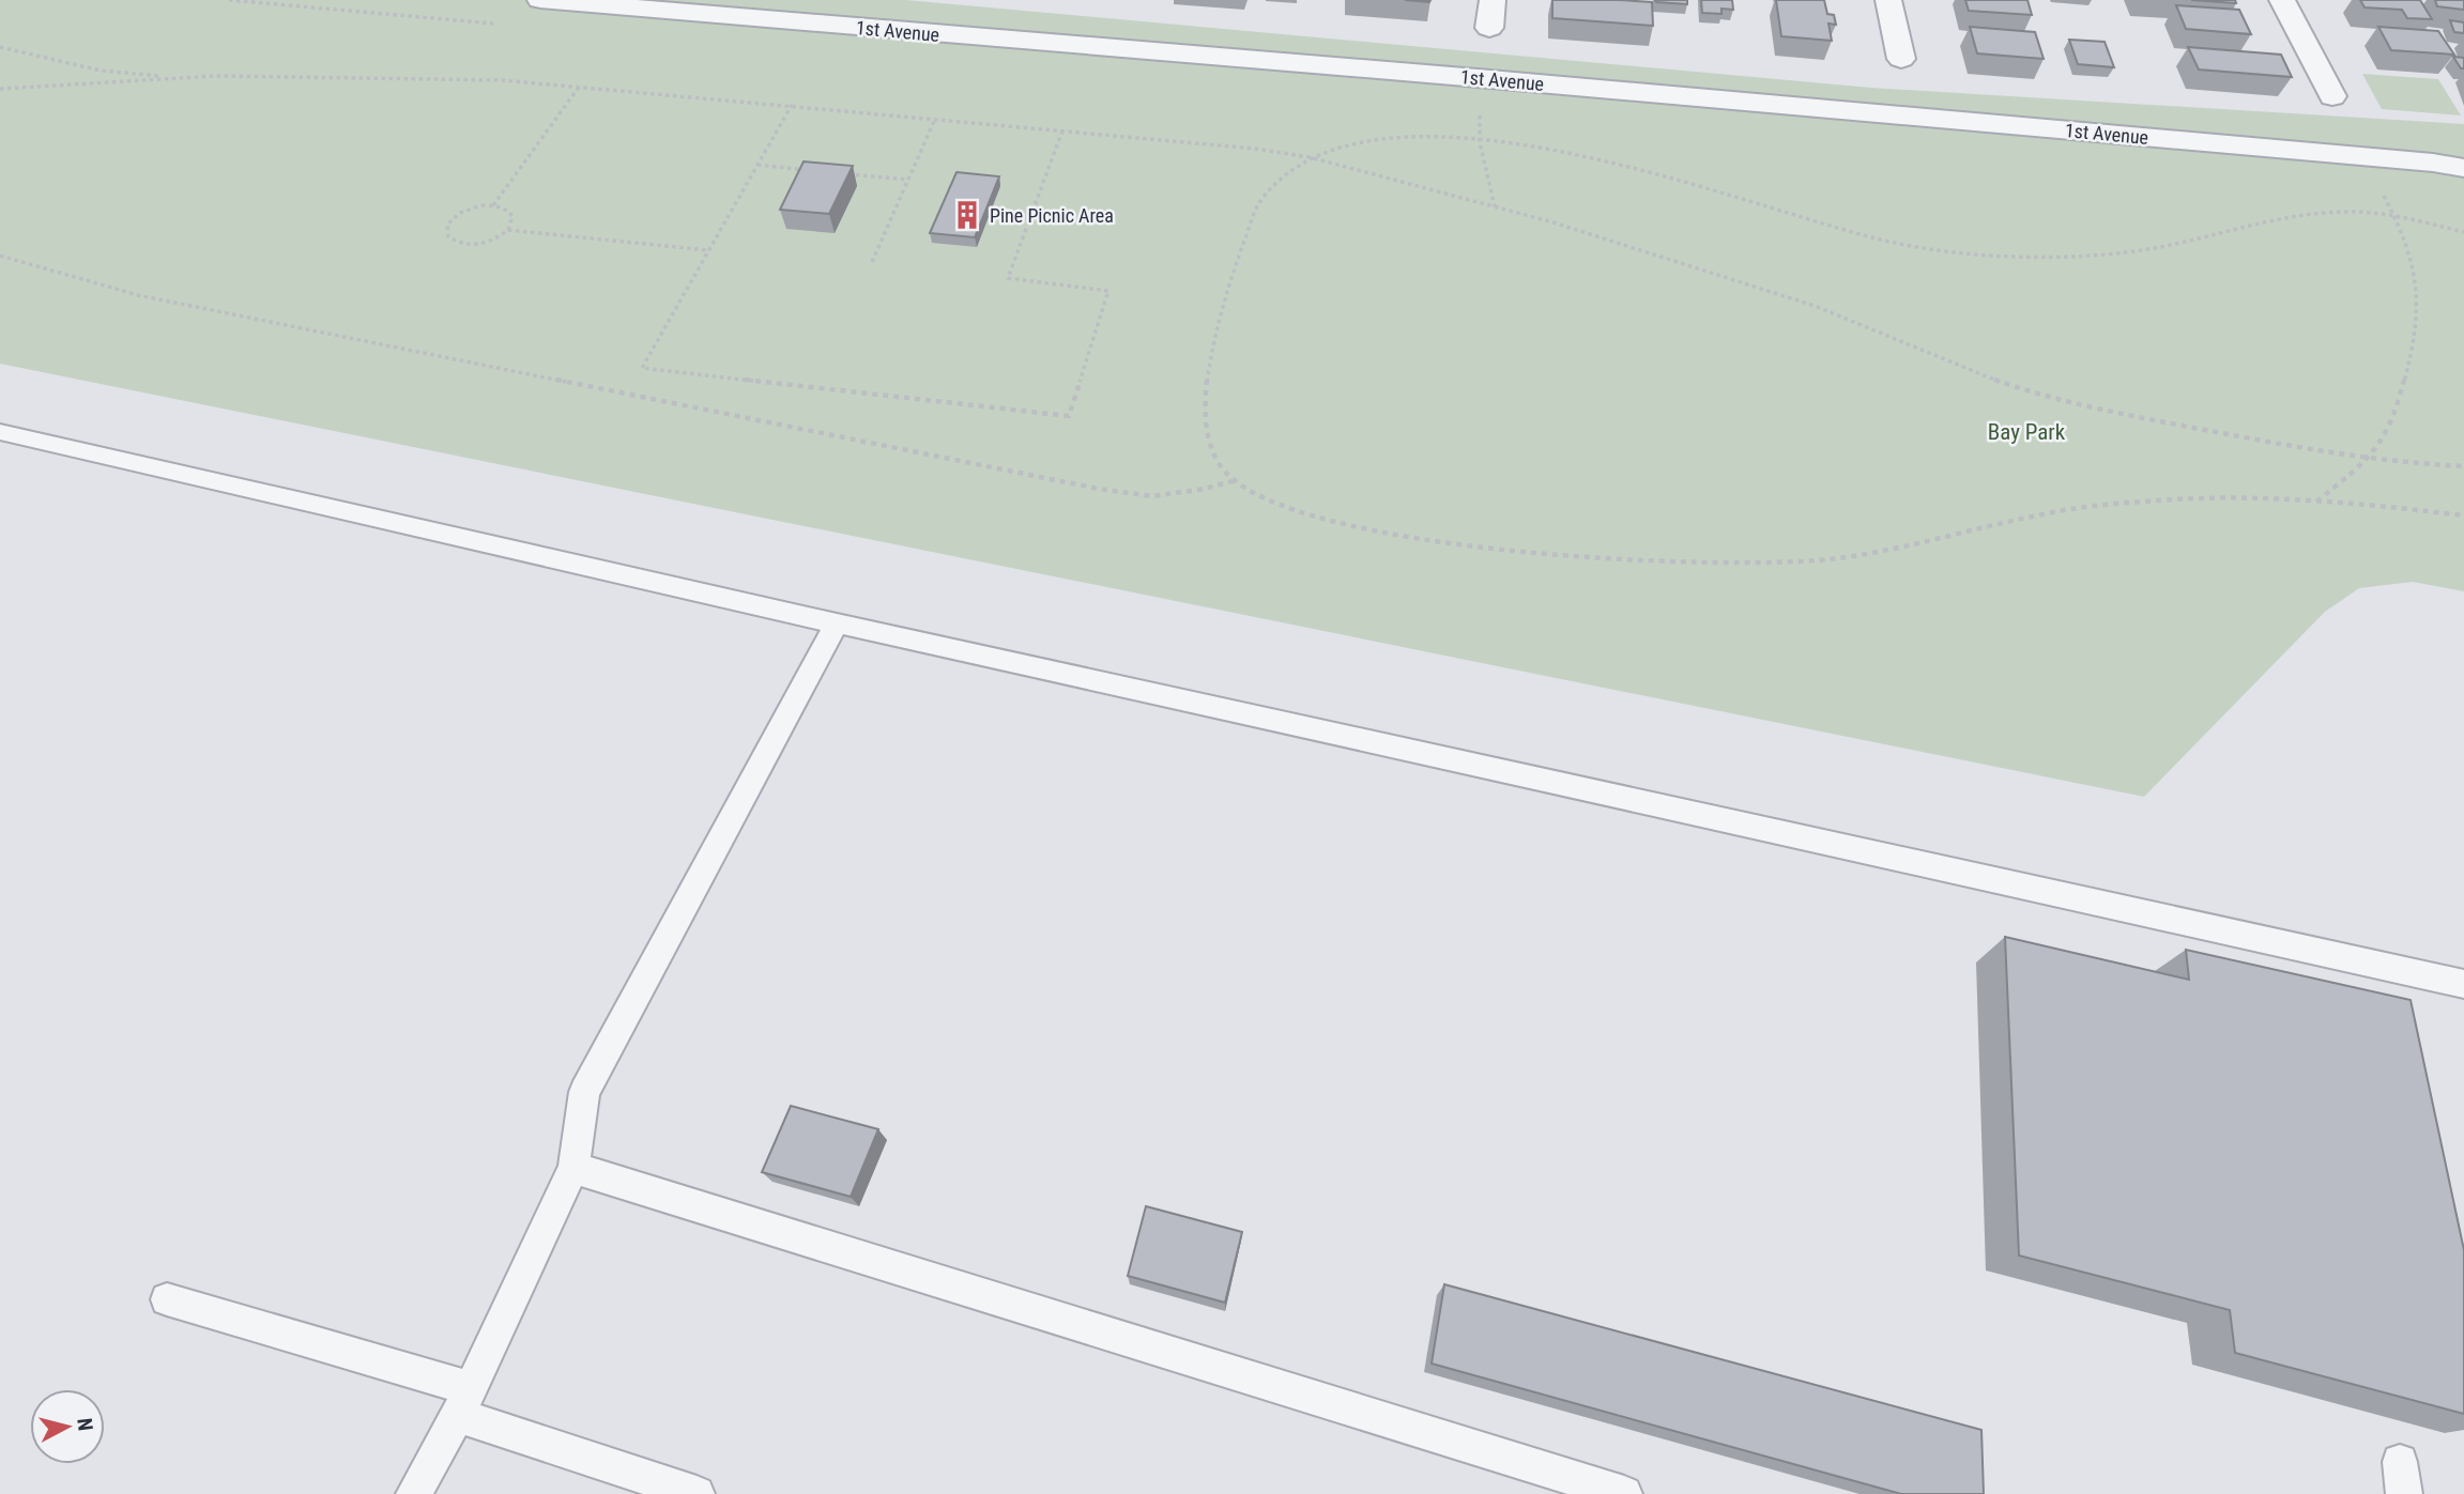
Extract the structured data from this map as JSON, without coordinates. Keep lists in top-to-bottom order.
{
  "streets": {
    "street": ["1st Avenue"]
  },
  "parks": ["Bay Park"],
  "places": {
    "building": ["Pine Picnic Area"]
  },
  "north": "right"
}
